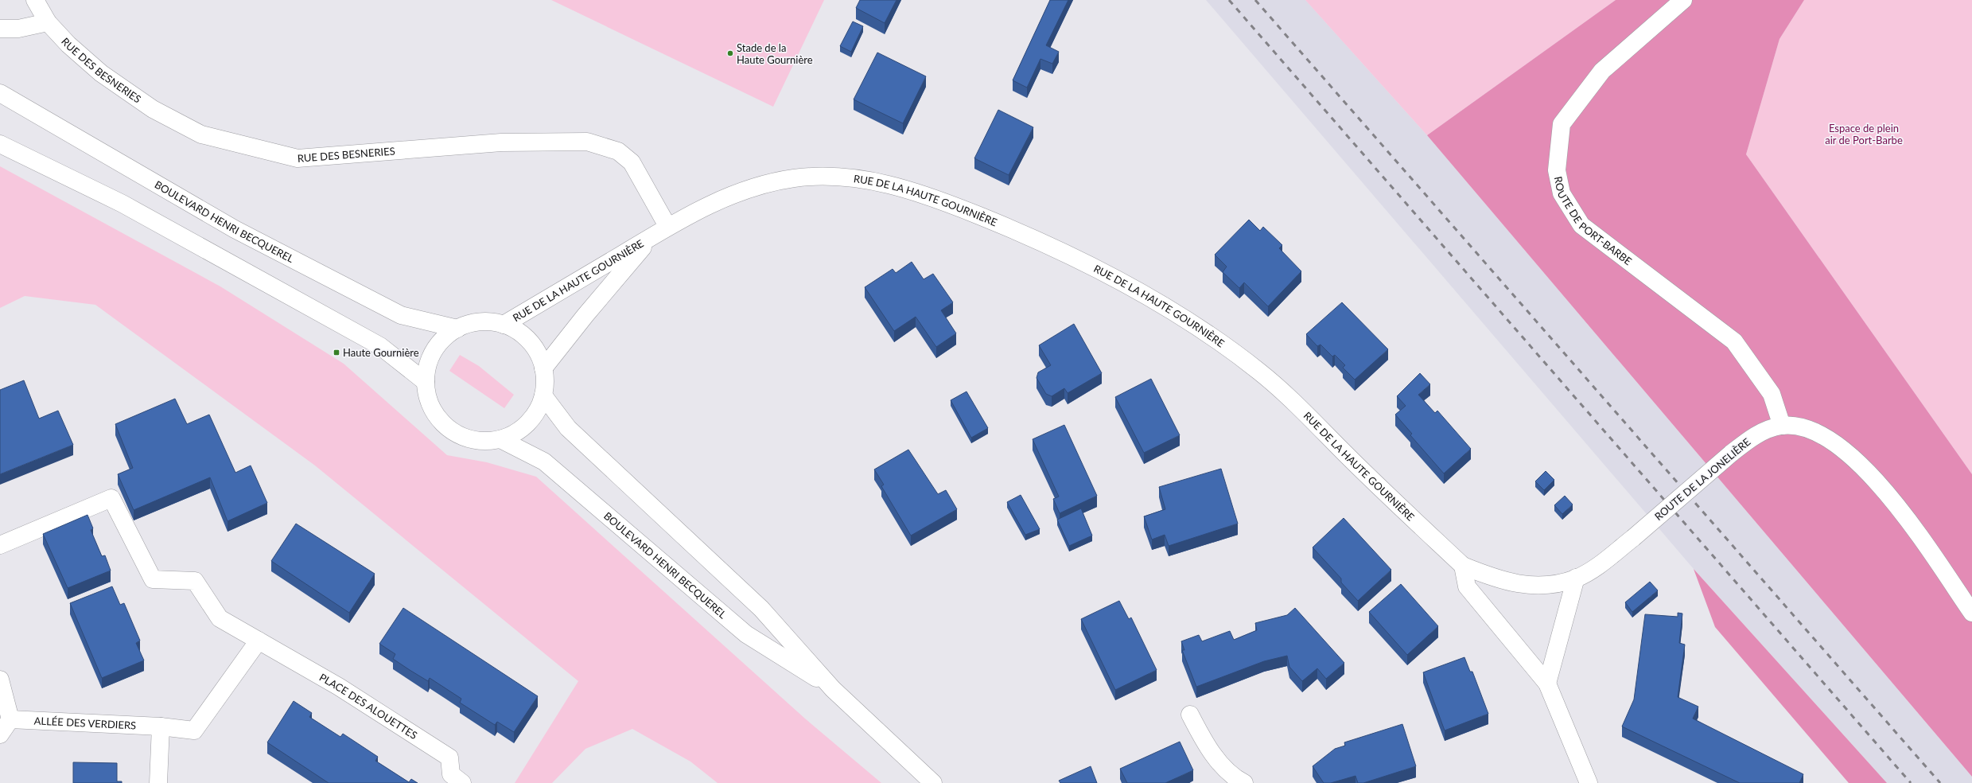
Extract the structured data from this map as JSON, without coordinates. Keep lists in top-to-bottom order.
{
  "streets": {
    "street": [
      "RUE DES BESNERIES",
      "RUE DE LA HAUTE GOURNIÈRE",
      "ROUTE DE PORT-BARBE",
      "BOULEVARD HENRI BECQUEREL",
      "ROUTE DE LA JONELIÈRE",
      "PLACE DES ALOUETTES",
      "ALLÉE DES VERDIERS"
    ]
  },
  "crossings": [
    ["RUE DES BESNERIES", "RUE DE LA HAUTE GOURNIÈRE"],
    ["RUE DE LA HAUTE GOURNIÈRE", "ROUTE DE LA JONELIÈRE"],
    ["ROUTE DE PORT-BARBE", "ROUTE DE LA JONELIÈRE"],
    ["PLACE DES ALOUETTES", "ALLÉE DES VERDIERS"]
  ],
  "parks": ["Espace de plein air de Port-Barbe"],
  "places": {
    "other": ["Stade de la Haute Gournière"],
    "transit": ["Haute Gournière"]
  }
}
